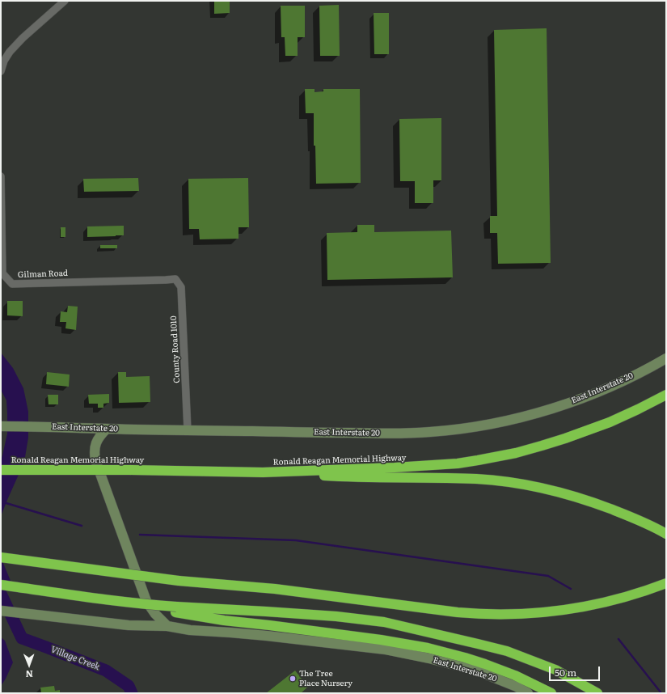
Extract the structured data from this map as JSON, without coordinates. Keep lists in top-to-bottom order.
{
  "streets": {
    "highway": ["Ronald Reagan Memorial Highway"],
    "main road": ["East Interstate 20"],
    "street": ["Gilman Road", "County Road 1010"]
  },
  "crossings": [
    ["Gilman Road", "County Road 1010"],
    ["County Road 1010", "East Interstate 20"]
  ],
  "water": ["Village Creek"],
  "places": ["The Tree Place Nursery"],
  "scale_bar": "50 m",
  "north": "bottom"
}
